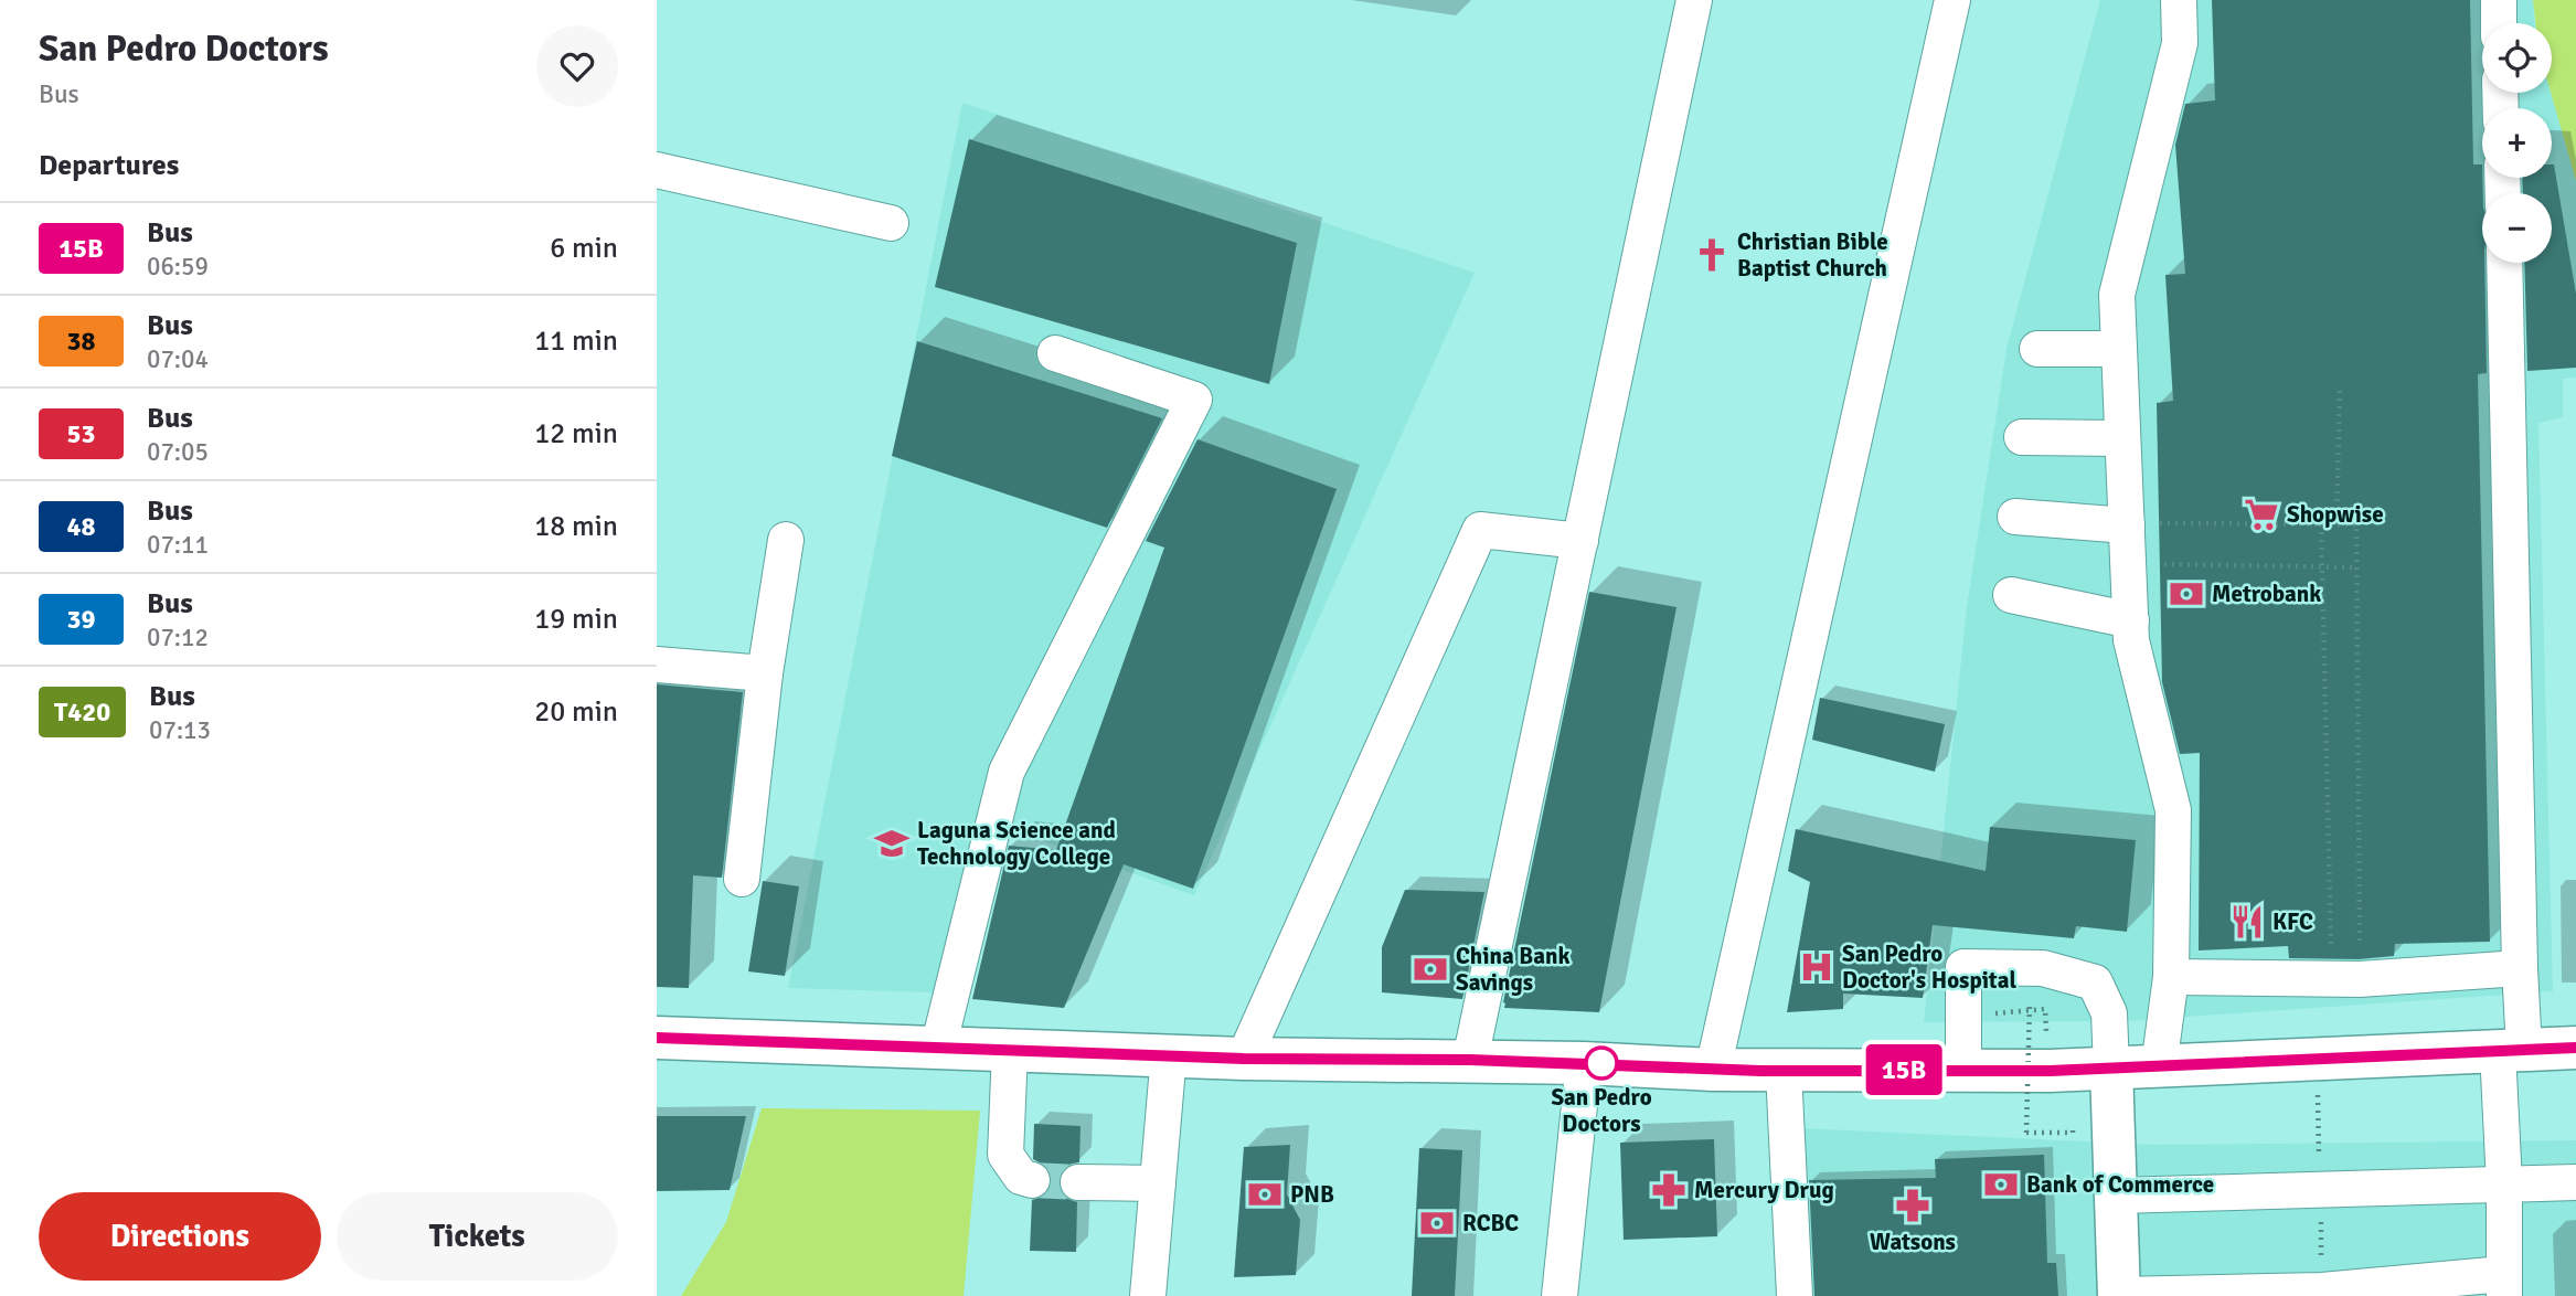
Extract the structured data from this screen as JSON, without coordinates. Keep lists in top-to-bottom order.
{
  "places": {
    "church": ["Christian Bible Baptist Church"],
    "supermarket": ["Shopwise"],
    "bank": [
      "Metrobank",
      "China Bank Savings",
      "Bank of Commerce",
      "PNB",
      "RCBC"
    ],
    "school or university": ["Laguna Science and Technology College"],
    "restaurant": ["KFC"],
    "hospital": ["San Pedro Doctor's Hospital"],
    "other": ["San Pedro Doctors"],
    "pharmacy": ["Mercury Drug", "Watsons"]
  },
  "lines": ["bus line 15B"],
  "page": {
    "heading": [
      ["San Pedro Doctors", "Bus"],
      "Departures"
    ],
    "on_map": "15B",
    "map_buttons": ["+", "−"],
    "list": [
      {
        "mark": "15B",
        "name": "Bus",
        "note": "06:59",
        "value": "6 min"
      },
      {
        "mark": "38",
        "name": "Bus",
        "note": "07:04",
        "value": "11 min"
      },
      {
        "mark": "53",
        "name": "Bus",
        "note": "07:05",
        "value": "12 min"
      },
      {
        "mark": "48",
        "name": "Bus",
        "note": "07:11",
        "value": "18 min"
      },
      {
        "mark": "39",
        "name": "Bus",
        "note": "07:12",
        "value": "19 min"
      },
      {
        "mark": "T420",
        "name": "Bus",
        "note": "07:13",
        "value": "20 min"
      }
    ],
    "buttons": ["Directions", "Tickets"]
  }
}
